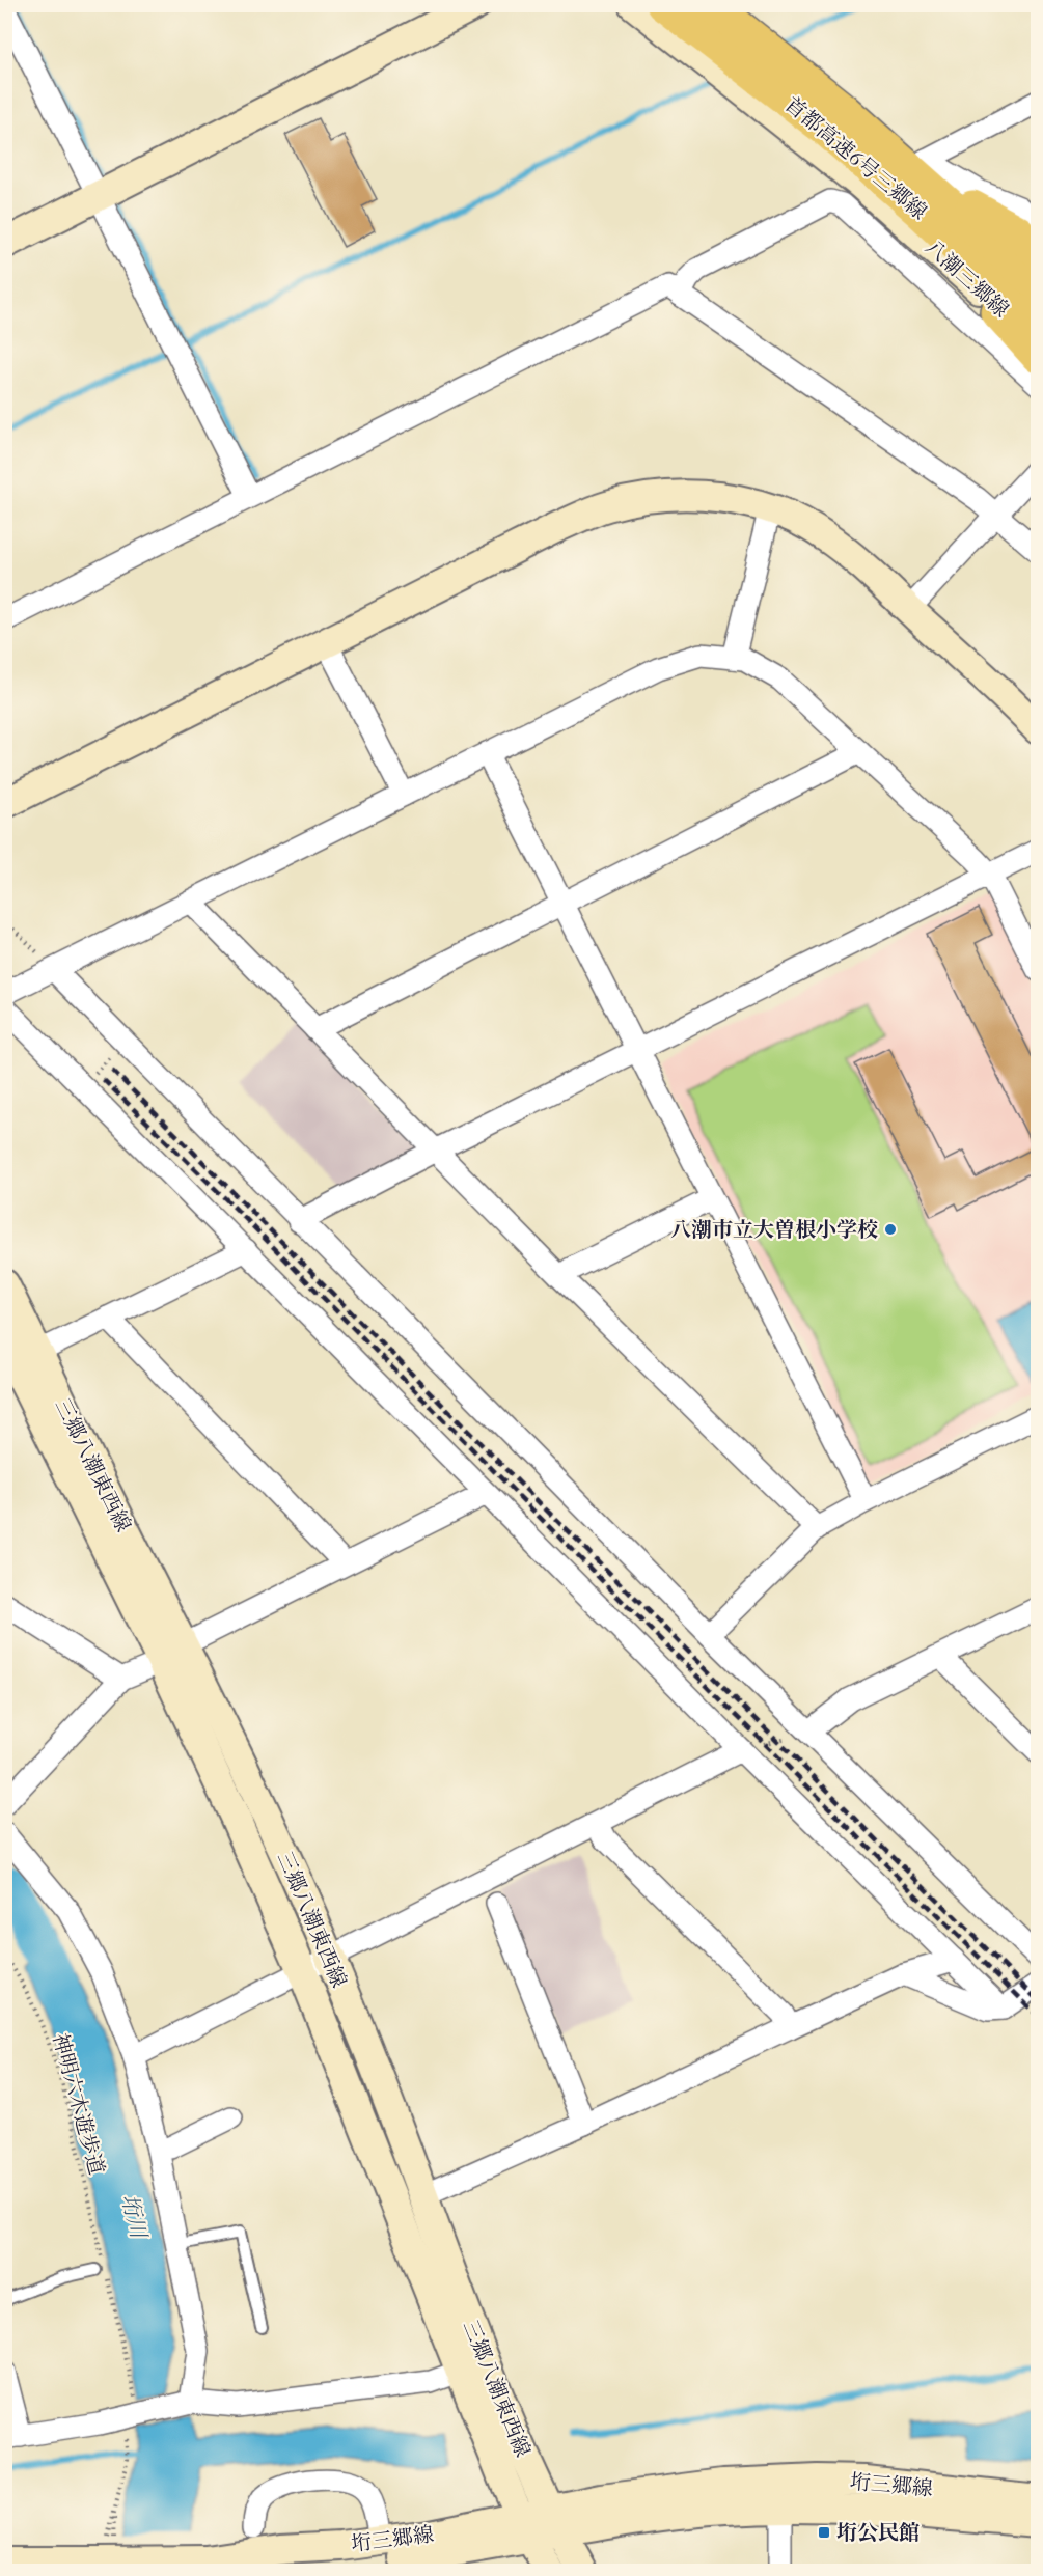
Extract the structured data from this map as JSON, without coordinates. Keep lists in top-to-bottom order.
{
  "streets": {
    "highway": ["首都高速6号三郷線"],
    "street": ["八潮三郷線", "三郷八潮東西線", "垳三郷線"],
    "path": ["神明六木遊歩道"]
  },
  "crossings": [
    ["三郷八潮東西線", "垳三郷線"]
  ],
  "water": ["垳川"],
  "places": {
    "other": ["八潮市立大曽根小学校"],
    "transit": ["垳公民館"]
  }
}
